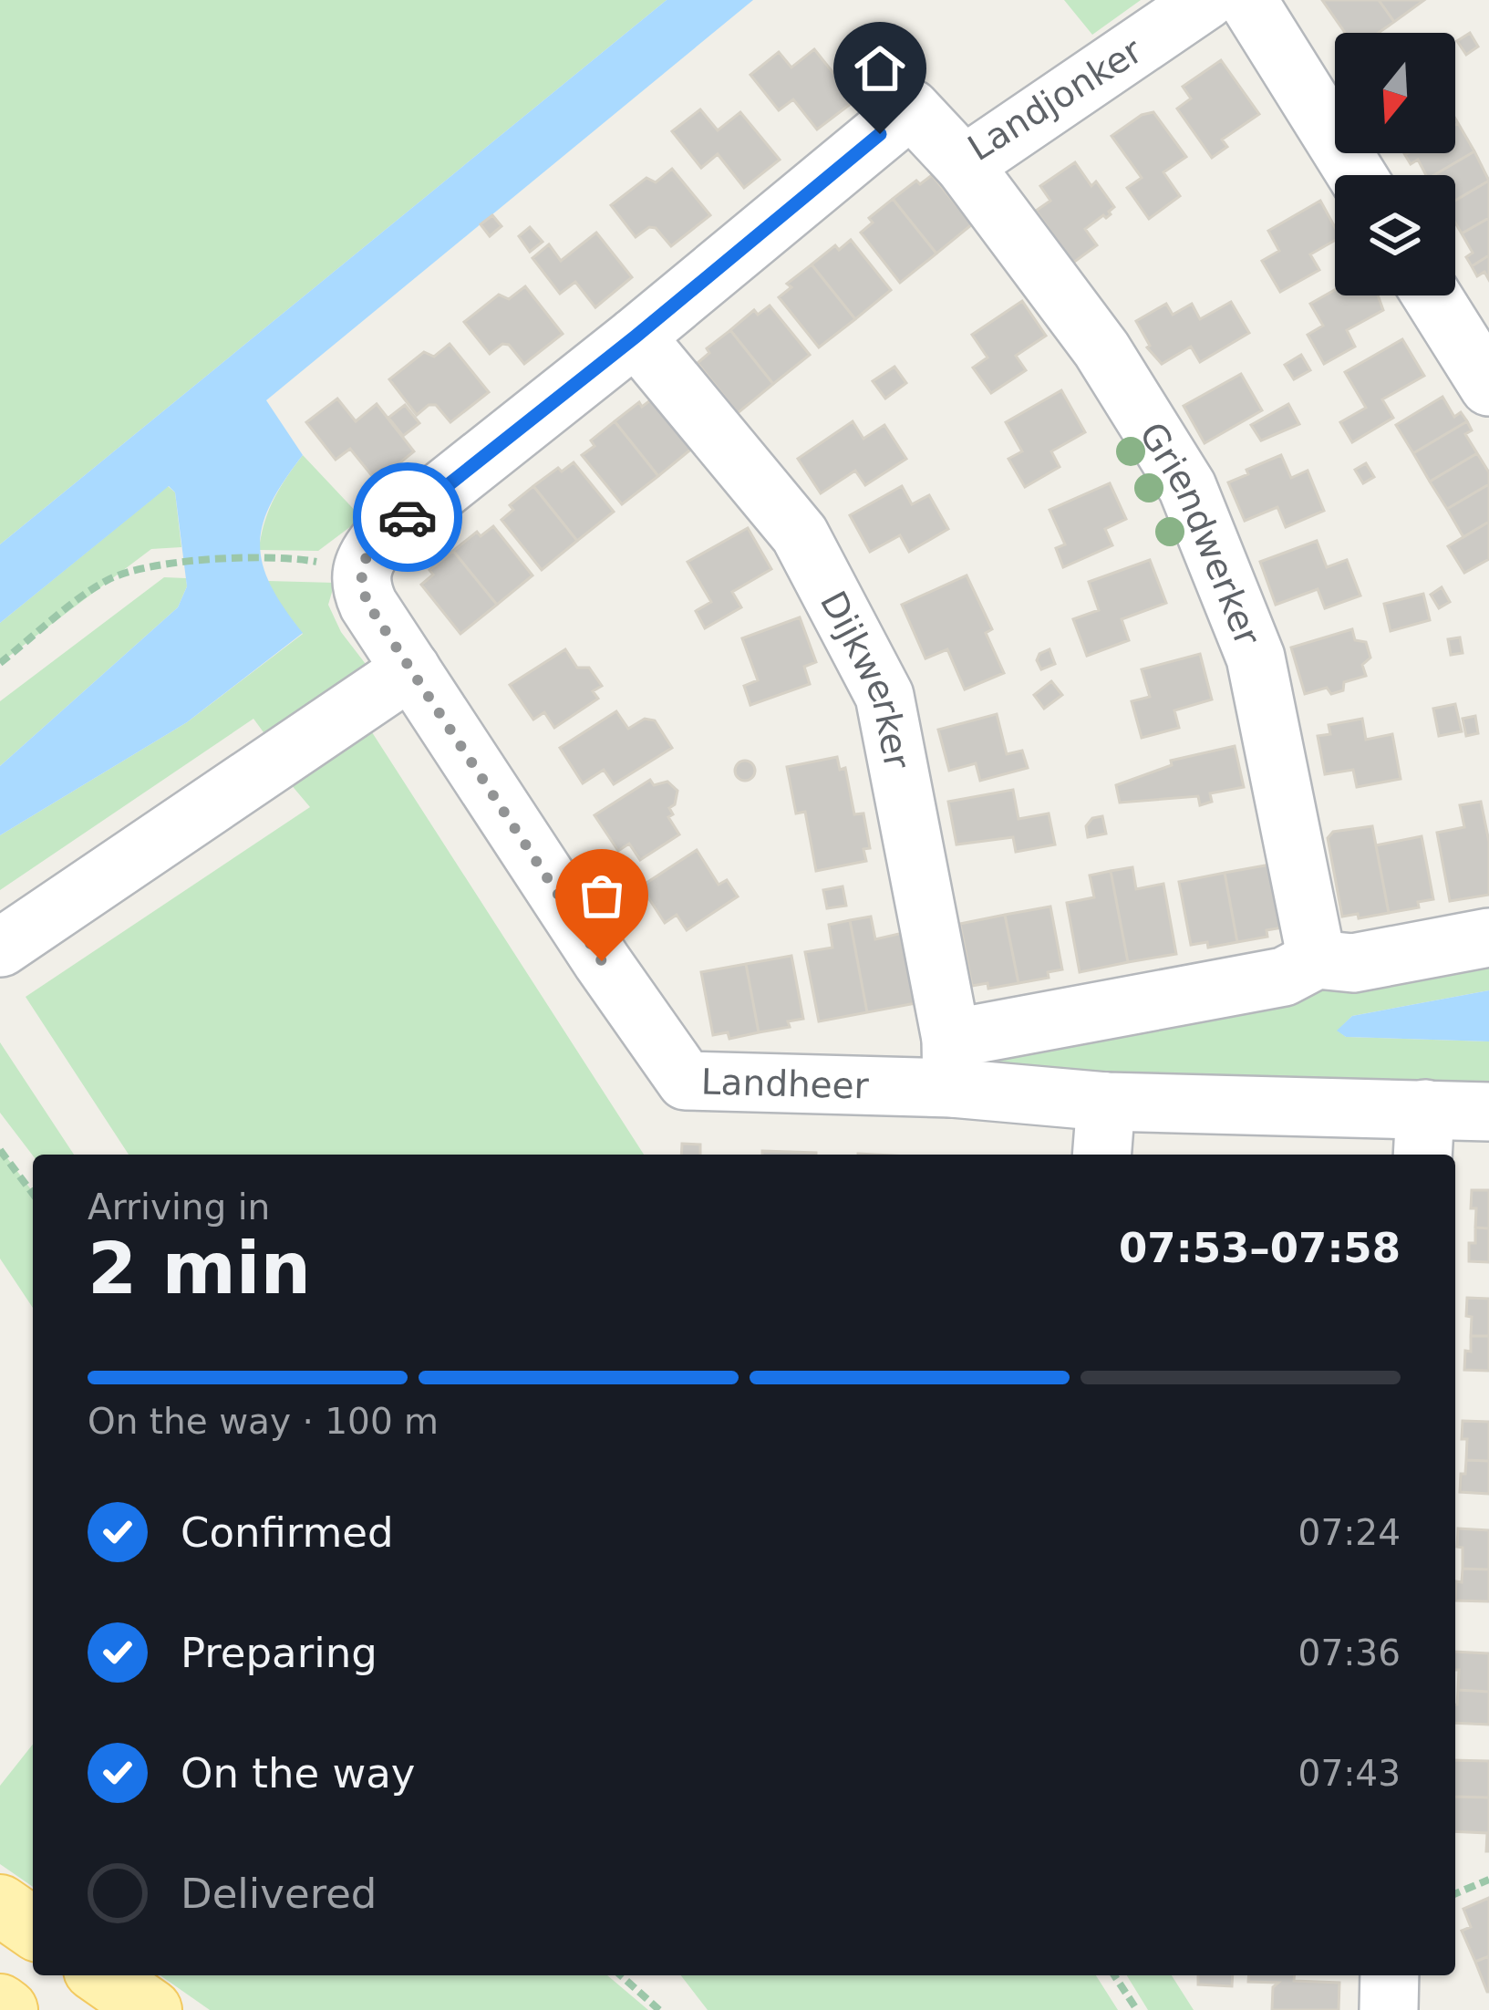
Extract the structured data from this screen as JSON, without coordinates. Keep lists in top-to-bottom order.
{
  "streets": {
    "street": [
      "Landjonker",
      "Griendwerker",
      "Dijkwerker",
      "Landheer"
    ]
  },
  "crossings": [
    ["Landjonker", "Griendwerker"],
    ["Landjonker", "Dijkwerker"],
    ["Landjonker", "Landheer"],
    ["Griendwerker", "Landheer"],
    ["Dijkwerker", "Landheer"]
  ],
  "north": "bottom",
  "page": {
    "heading": ["2 min", "Arriving in", "07:53–07:58"],
    "bar": "On the way · 100 m",
    "list": [
      ["Confirmed", "07:24"],
      ["Preparing", "07:36"],
      ["On the way", "07:43"],
      "Delivered"
    ]
  }
}
